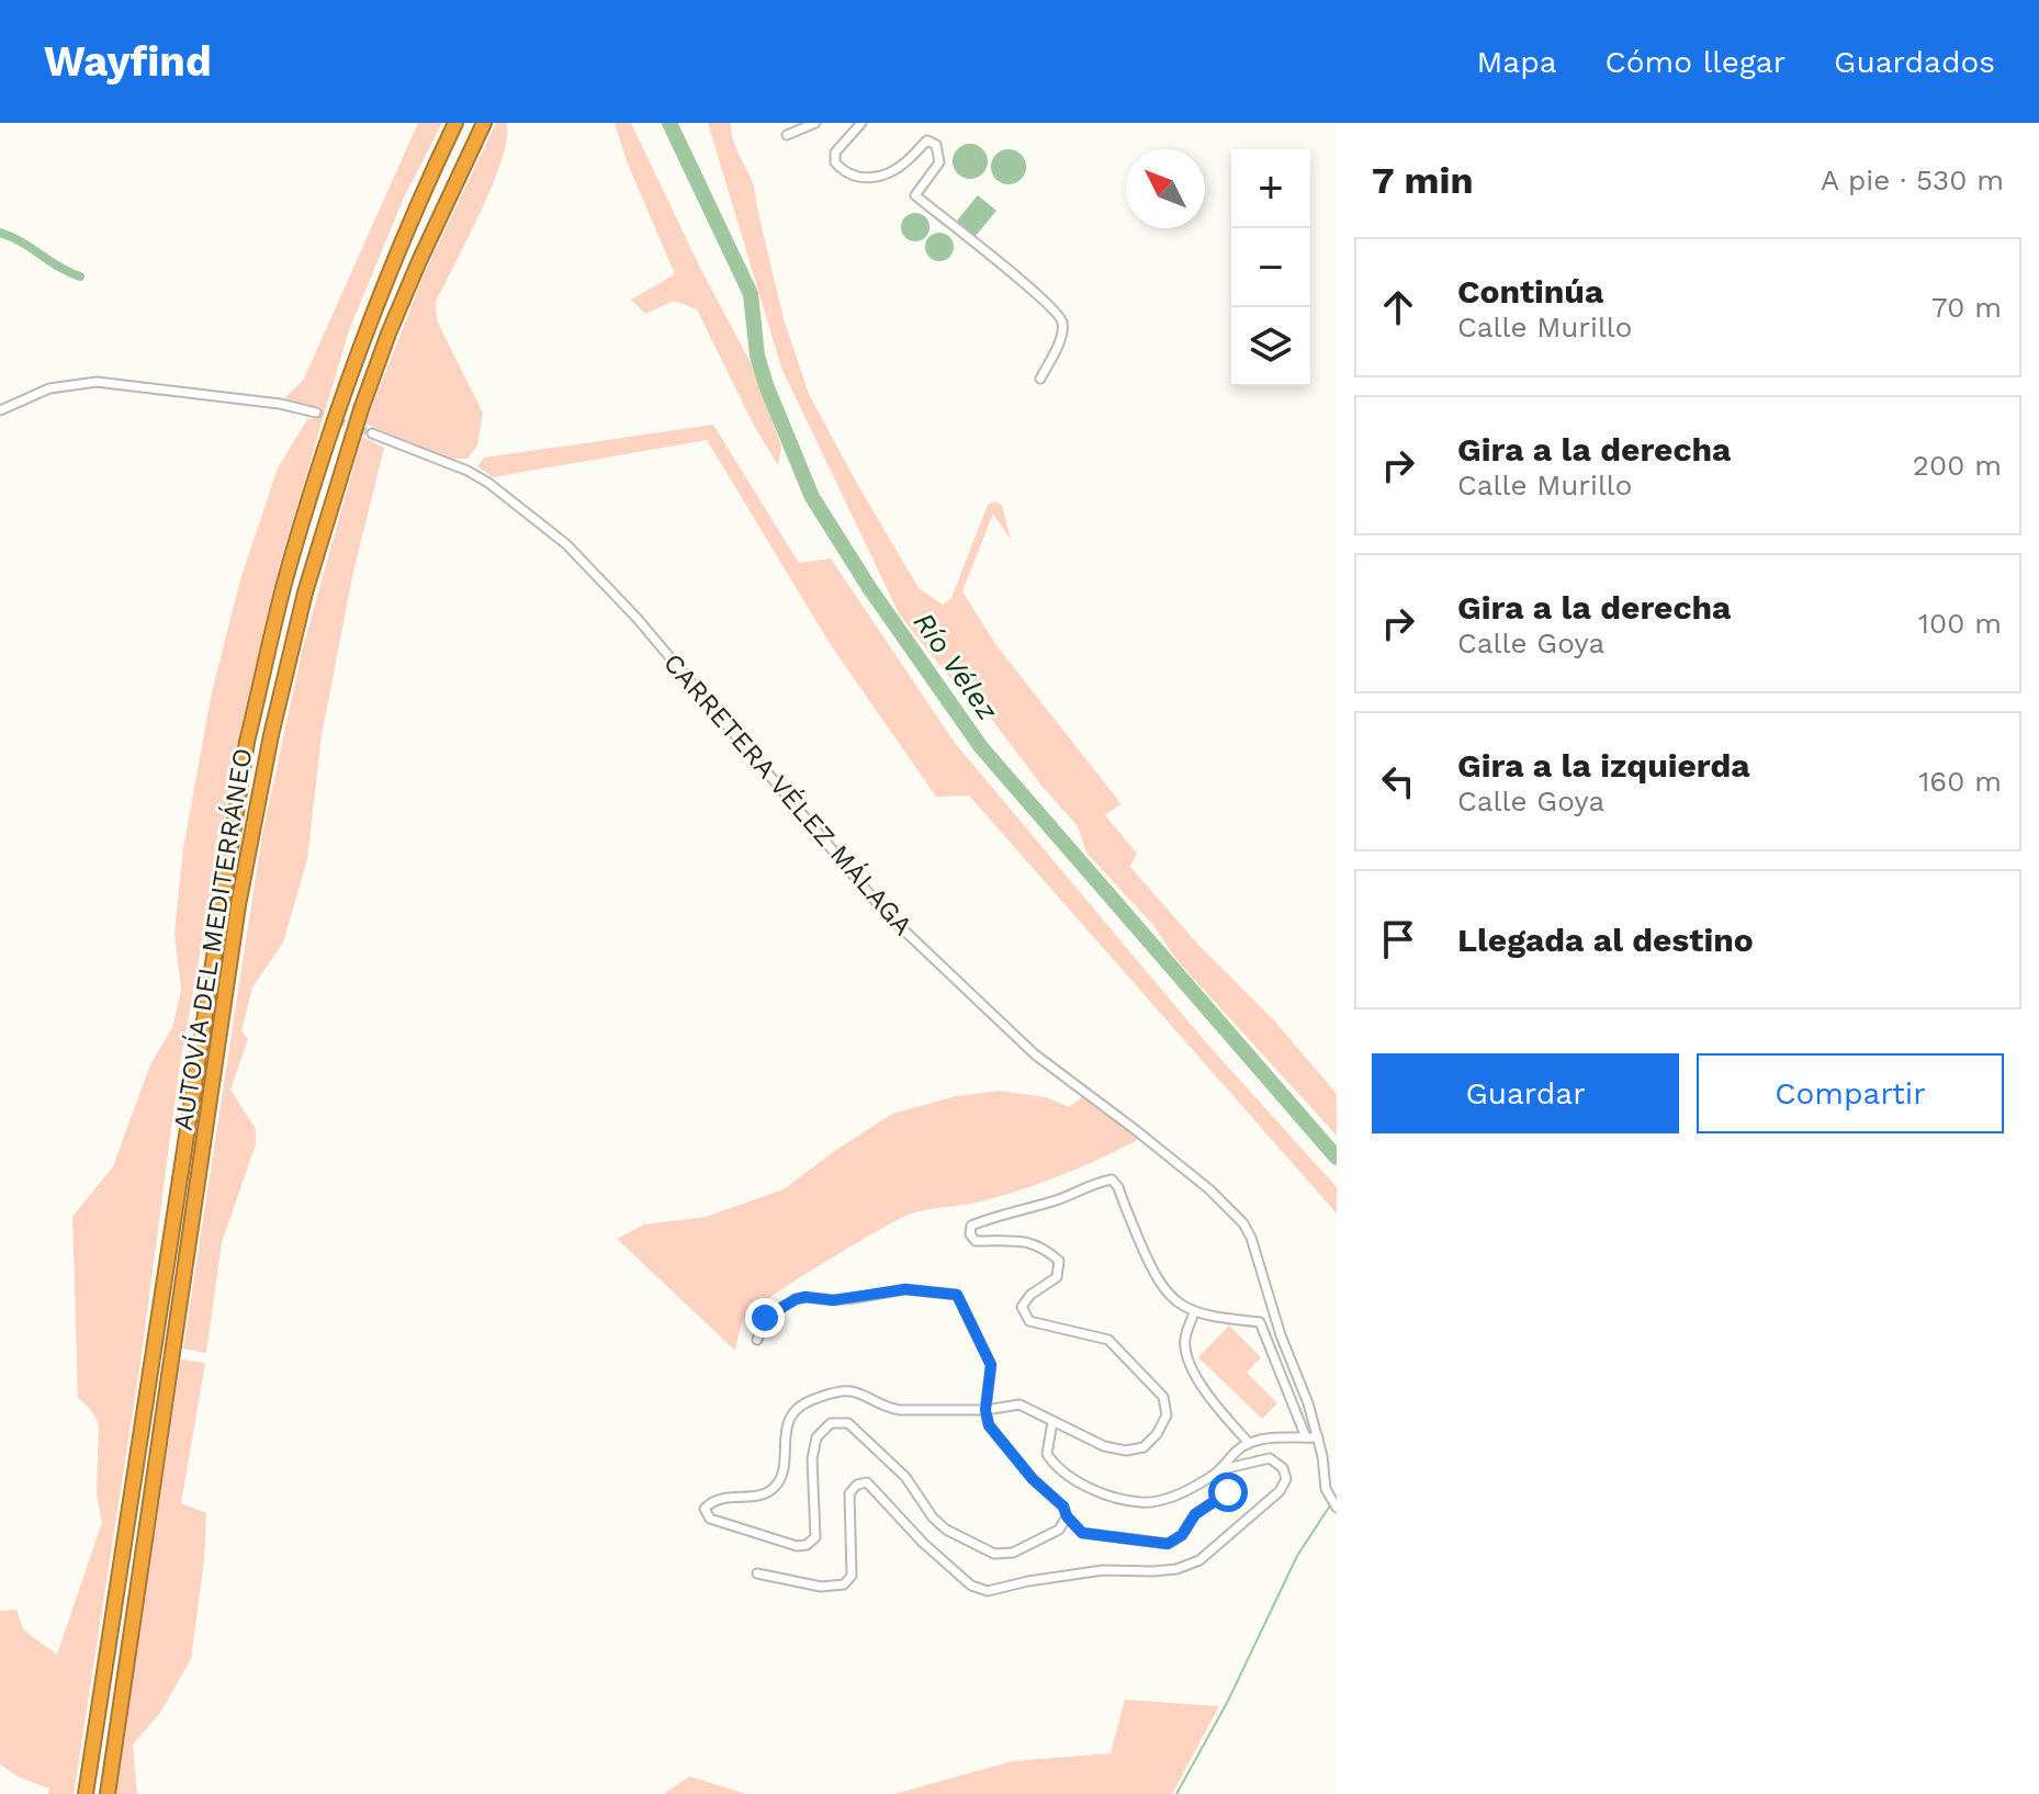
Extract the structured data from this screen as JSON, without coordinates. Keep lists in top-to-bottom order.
{
  "streets": {
    "highway": ["AUTOVÍA DEL MEDITERRÁNEO"],
    "street": ["CARRETERA VÉLEZ MÁLAGA"]
  },
  "water": ["Río Vélez"],
  "north": "top left",
  "page": {
    "header": "Wayfind",
    "nav": ["Mapa", "Cómo llegar", "Guardados"],
    "heading": ["7 min", "A pie · 530 m"],
    "map_buttons": ["+", "−"],
    "list": [
      ["Continúa", "Calle Murillo", "70 m"],
      ["Gira a la derecha", "Calle Murillo", "200 m"],
      ["Gira a la derecha", "Calle Goya", "100 m"],
      ["Gira a la izquierda", "Calle Goya", "160 m"],
      "Llegada al destino"
    ],
    "buttons": ["Guardar", "Compartir"]
  }
}
